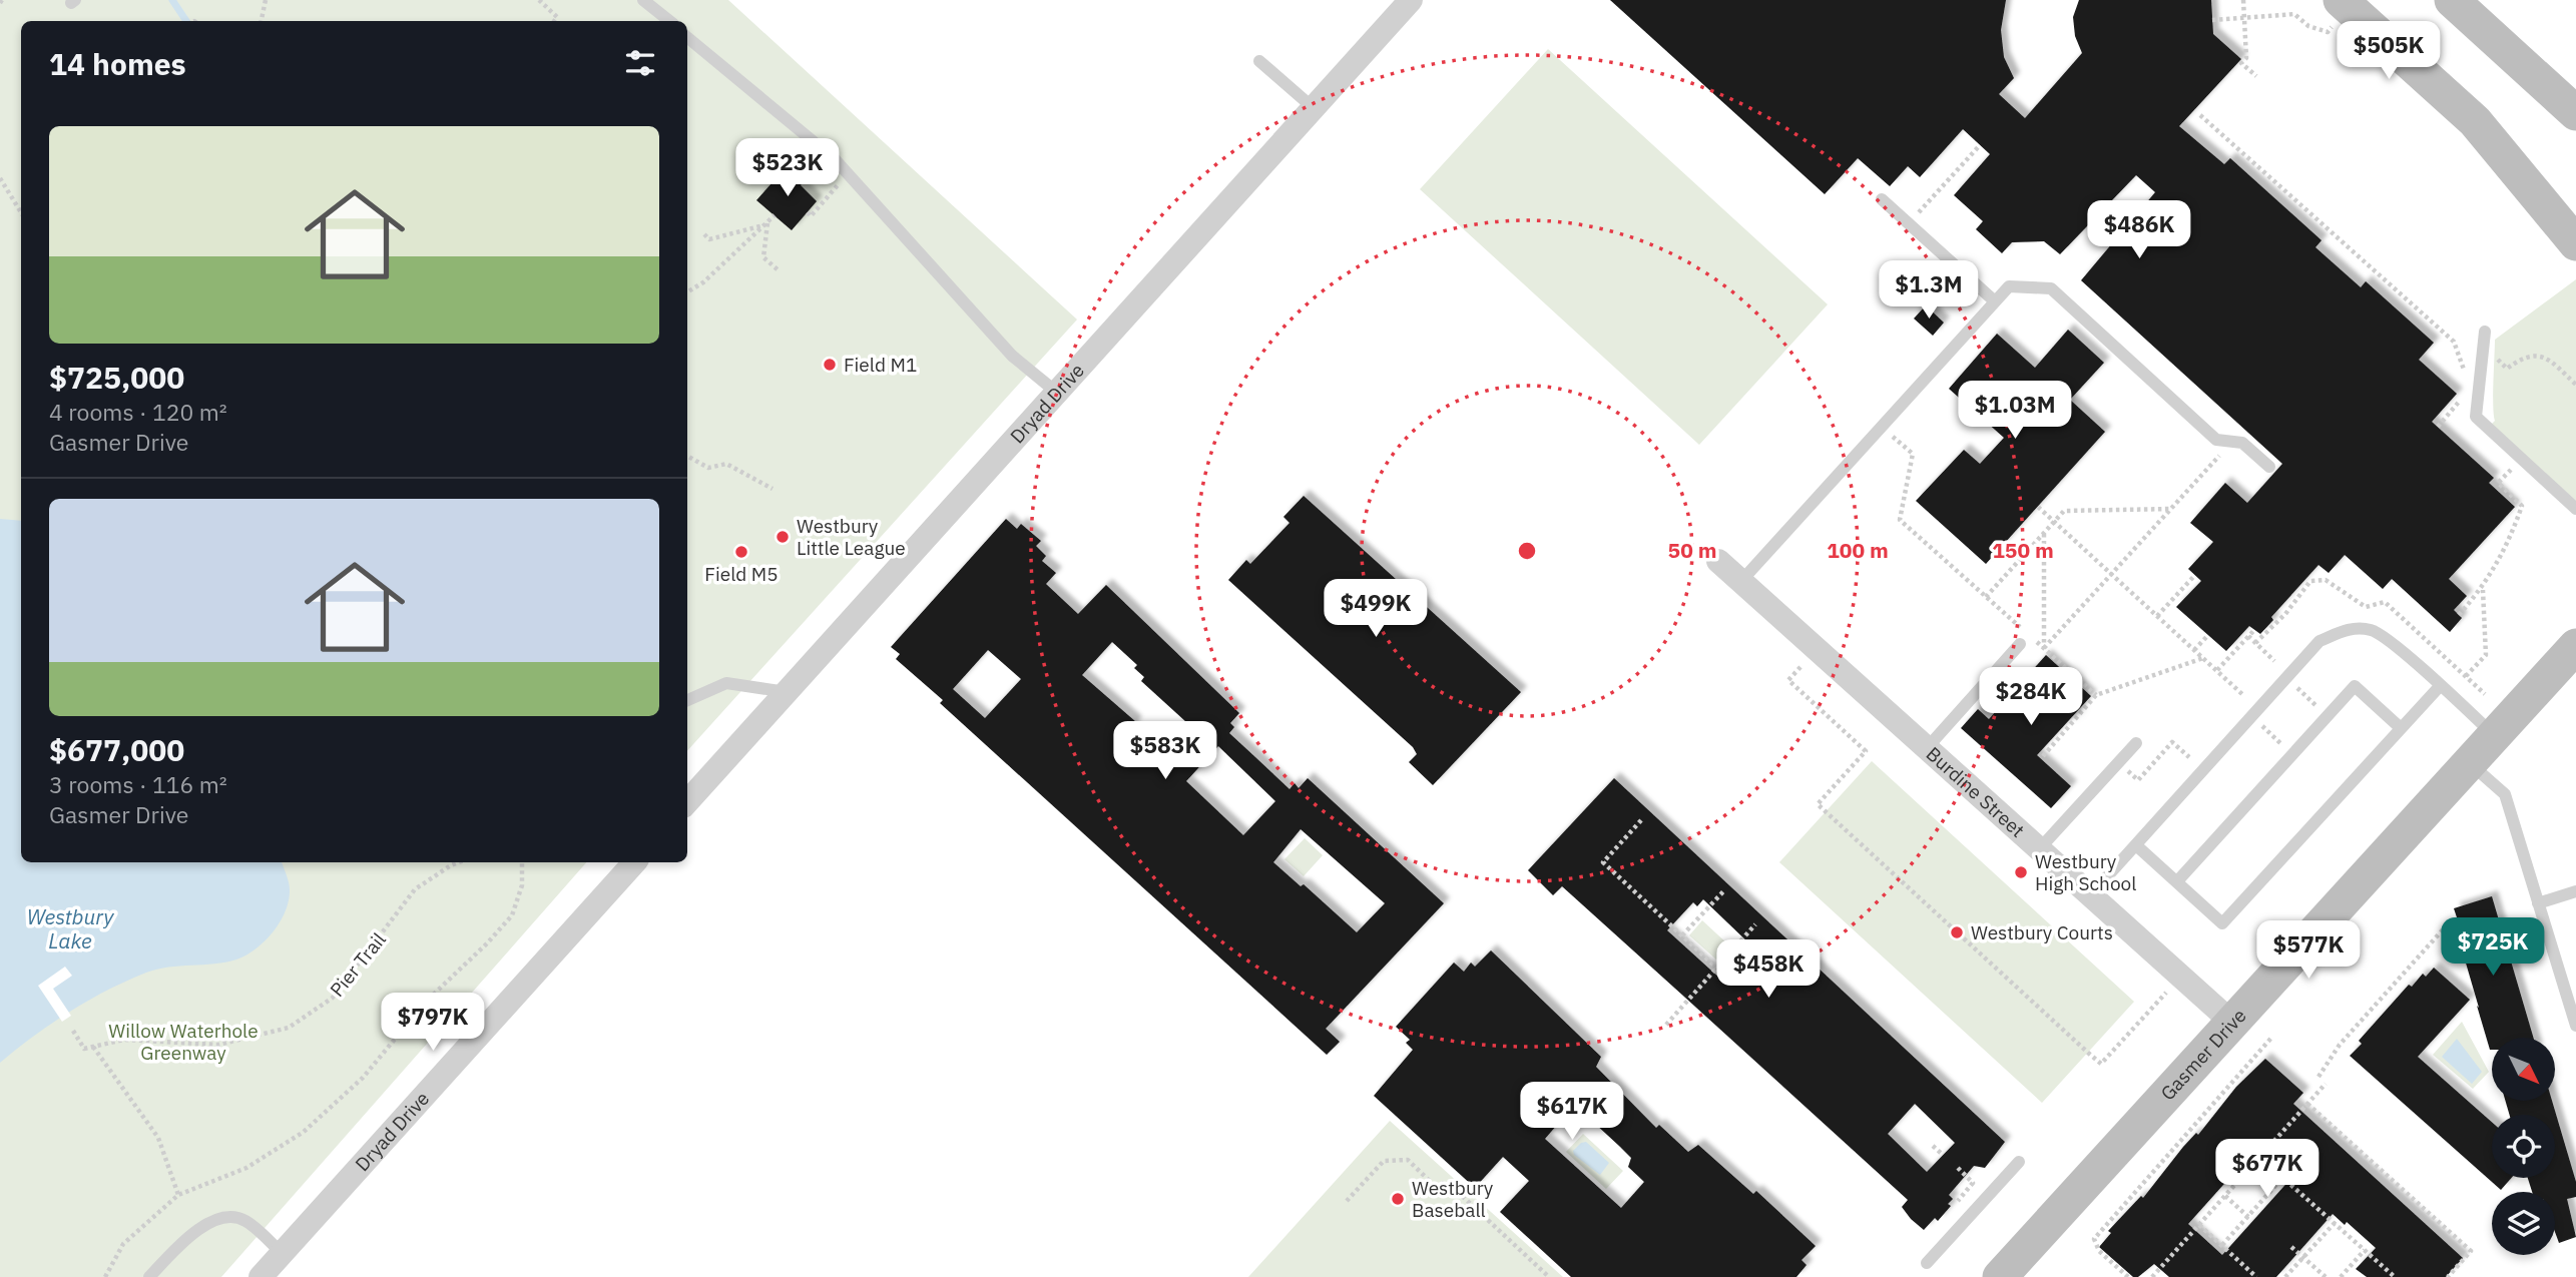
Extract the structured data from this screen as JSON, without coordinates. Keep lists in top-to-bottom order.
{
  "streets": {
    "street": ["Dryad Drive", "Burdine Street", "Gasmer Drive"],
    "path": ["Pier Trail"]
  },
  "crossings": [
    ["Burdine Street", "Gasmer Drive"]
  ],
  "water": ["Westbury Lake"],
  "parks": ["Willow Waterhole Greenway"],
  "places": [
    "Field M1",
    "Westbury Little League",
    "Field M5",
    "Westbury High School",
    "Westbury Courts",
    "Westbury Baseball"
  ],
  "north": "bottom right",
  "page": {
    "price": [
      "$505K",
      "$523K",
      "$486K",
      "$1.3M",
      "$1.03M",
      "$499K",
      "$284K",
      "$583K",
      "$725K",
      "$577K",
      "$458K",
      "$797K",
      "$617K",
      "$677K"
    ],
    "heading": "14 homes",
    "list": [
      {
        "name": "$725,000",
        "note": "4 rooms · 120 m² · Gasmer Drive"
      },
      {
        "name": "$677,000",
        "note": "3 rooms · 116 m² · Gasmer Drive"
      }
    ]
  },
  "rings": ["50 m", "100 m", "150 m"]
}
